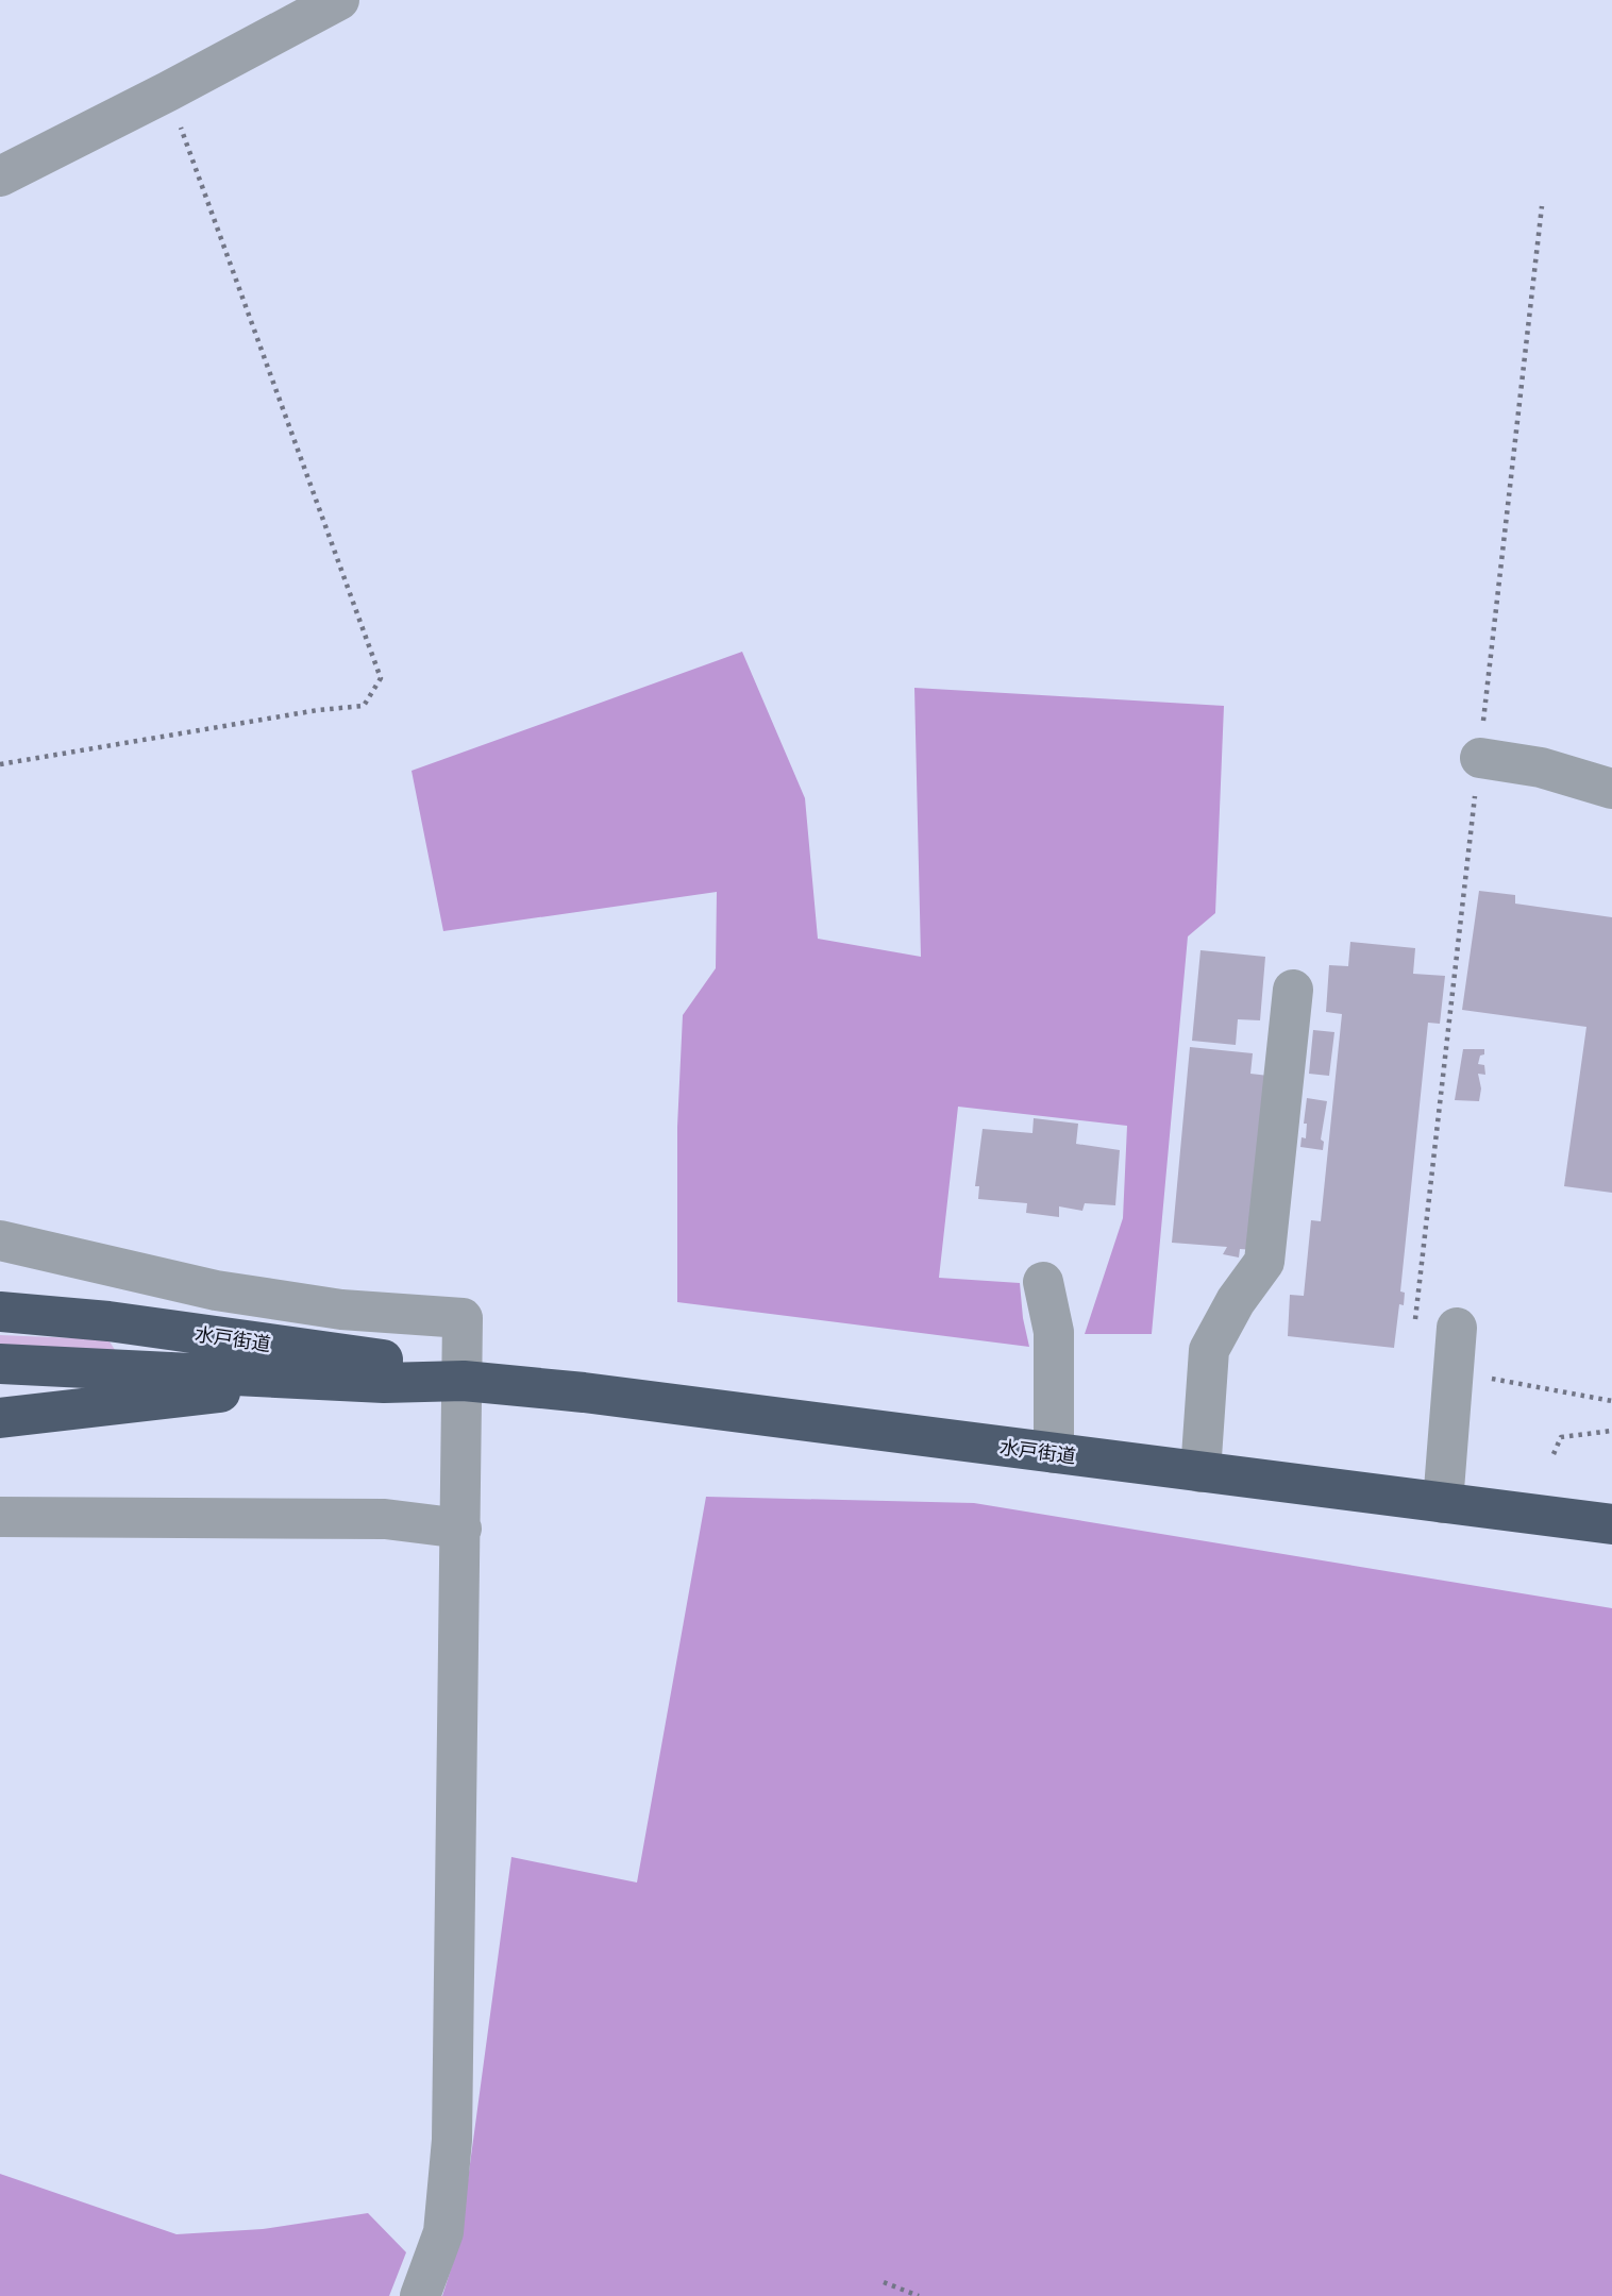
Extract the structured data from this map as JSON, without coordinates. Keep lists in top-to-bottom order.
{
  "streets": {
    "highway": ["水戸街道"]
  }
}
